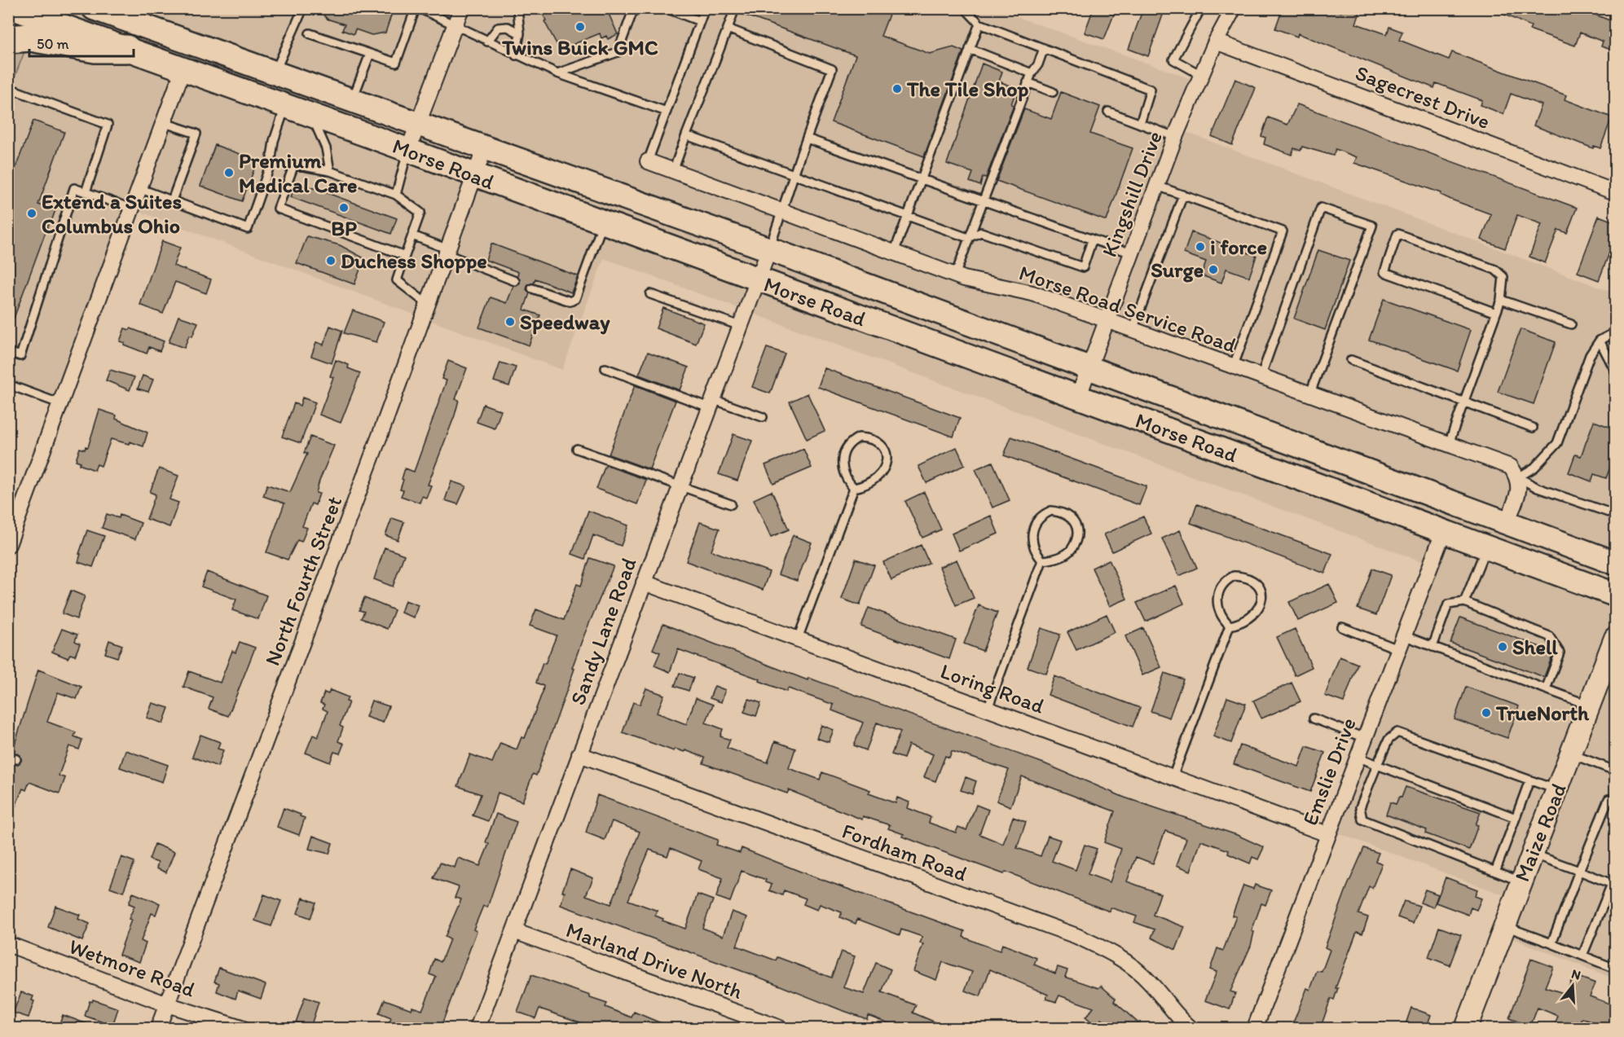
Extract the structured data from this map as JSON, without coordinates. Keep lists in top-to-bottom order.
{
  "streets": {
    "main road": ["Morse Road"],
    "street": [
      "Sagecrest Drive",
      "Kingshill Drive",
      "Morse Road Service Road",
      "North Fourth Street",
      "Sandy Lane Road",
      "Loring Road",
      "Emslie Drive",
      "Maize Road",
      "Fordham Road",
      "Marland Drive North",
      "Wetmore Road"
    ]
  },
  "crossings": [
    ["Sagecrest Drive", "Kingshill Drive"],
    ["Morse Road", "Kingshill Drive"],
    ["Morse Road", "North Fourth Street"],
    ["Morse Road", "Sandy Lane Road"],
    ["Morse Road", "Emslie Drive"],
    ["Kingshill Drive", "Morse Road Service Road"],
    ["North Fourth Street", "Wetmore Road"],
    ["Sandy Lane Road", "Loring Road"],
    ["Sandy Lane Road", "Fordham Road"],
    ["Sandy Lane Road", "Marland Drive North"],
    ["Loring Road", "Emslie Drive"]
  ],
  "places": [
    "Twins Buick GMC",
    "The Tile Shop",
    "Premium Medical Care",
    "BP",
    "Extend a Suites Columbus Ohio",
    "i force",
    "Duchess Shoppe",
    "Surge",
    "Speedway",
    "Shell",
    "TrueNorth"
  ],
  "scale_bar": "50 m",
  "north": "top"
}
